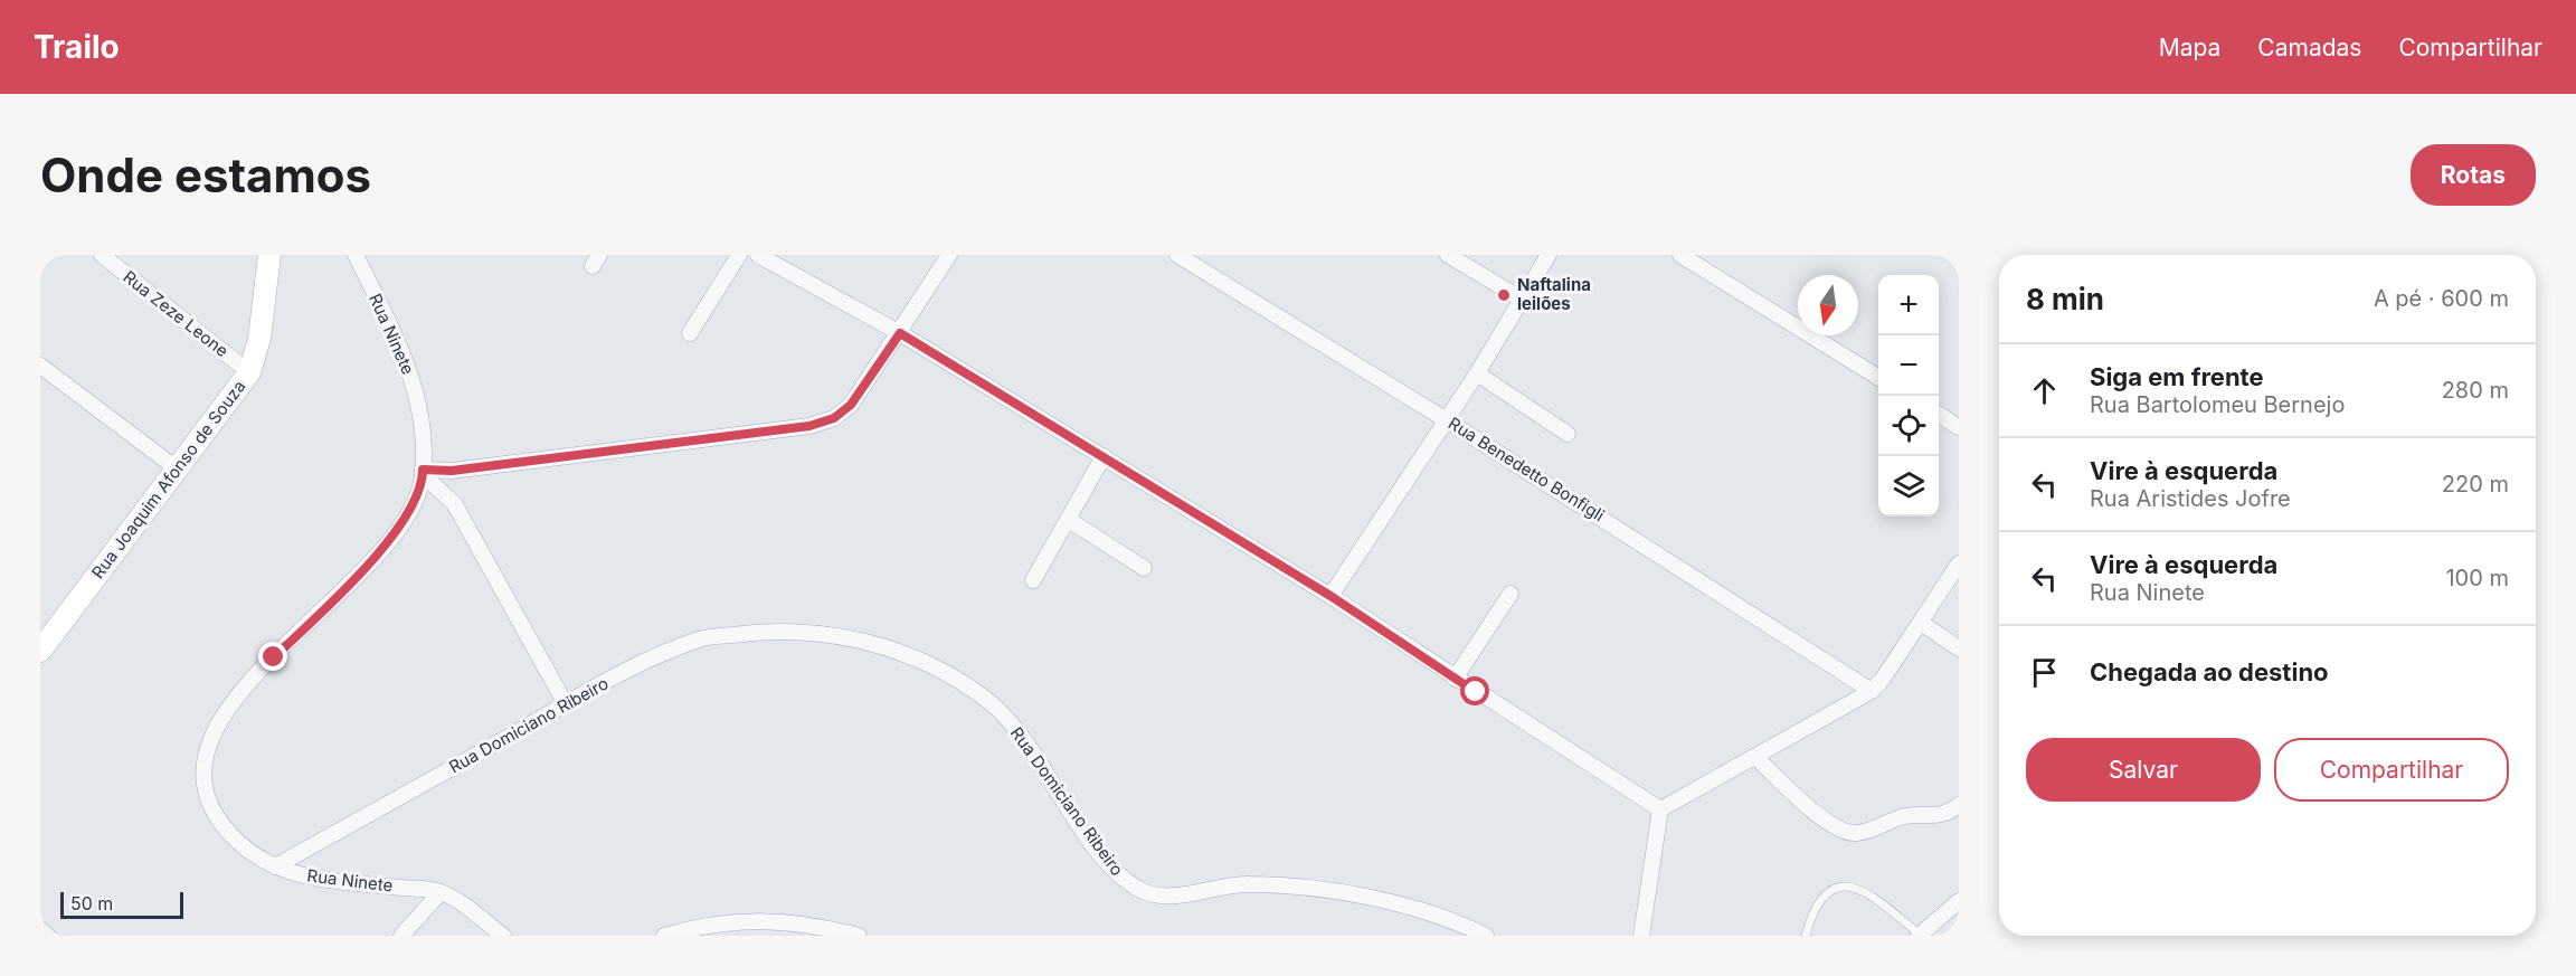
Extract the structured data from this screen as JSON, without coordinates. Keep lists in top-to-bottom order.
{
  "streets": {
    "main road": ["Rua Joaquim Afonso de Souza"],
    "street": [
      "Rua Zeze Leone",
      "Rua Ninete",
      "Rua Benedetto Bonfigli",
      "Rua Domiciano Ribeiro"
    ]
  },
  "crossings": [
    ["Rua Zeze Leone", "Rua Joaquim Afonso de Souza"],
    ["Rua Ninete", "Rua Domiciano Ribeiro"]
  ],
  "places": ["Naftalina leilões"],
  "scale_bar": "50 m",
  "north": "bottom",
  "page": {
    "header": "Trailo",
    "nav": ["Mapa", "Camadas", "Compartilhar"],
    "buttons": [
      "Rotas",
      ["Salvar", "Compartilhar"]
    ],
    "title": "Onde estamos",
    "heading": ["8 min", "A pé · 600 m"],
    "map_buttons": ["+", "−"],
    "list": [
      ["Siga em frente", "Rua Bartolomeu Bernejo", "280 m"],
      ["Vire à esquerda", "Rua Aristides Jofre", "220 m"],
      ["Vire à esquerda", "Rua Ninete", "100 m"],
      "Chegada ao destino"
    ],
    "scale": "50 m"
  }
}
